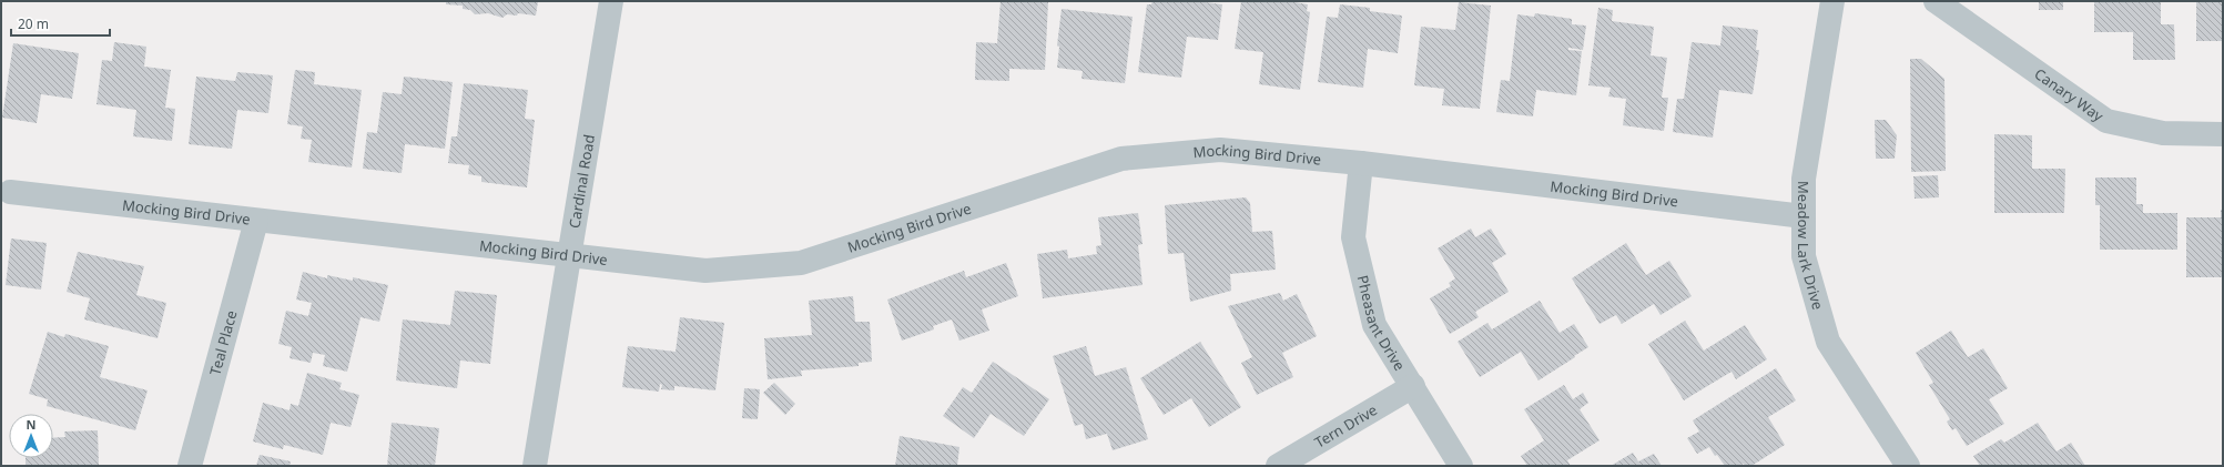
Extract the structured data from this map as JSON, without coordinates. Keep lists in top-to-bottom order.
{
  "streets": {
    "street": [
      "Canary Way",
      "Mocking Bird Drive",
      "Cardinal Road",
      "Meadow Lark Drive",
      "Pheasant Drive",
      "Teal Place",
      "Tern Drive"
    ]
  },
  "crossings": [
    ["Mocking Bird Drive", "Cardinal Road"],
    ["Mocking Bird Drive", "Meadow Lark Drive"],
    ["Mocking Bird Drive", "Pheasant Drive"],
    ["Mocking Bird Drive", "Teal Place"],
    ["Pheasant Drive", "Tern Drive"]
  ],
  "scale_bar": "20 m",
  "north": "top"
}
